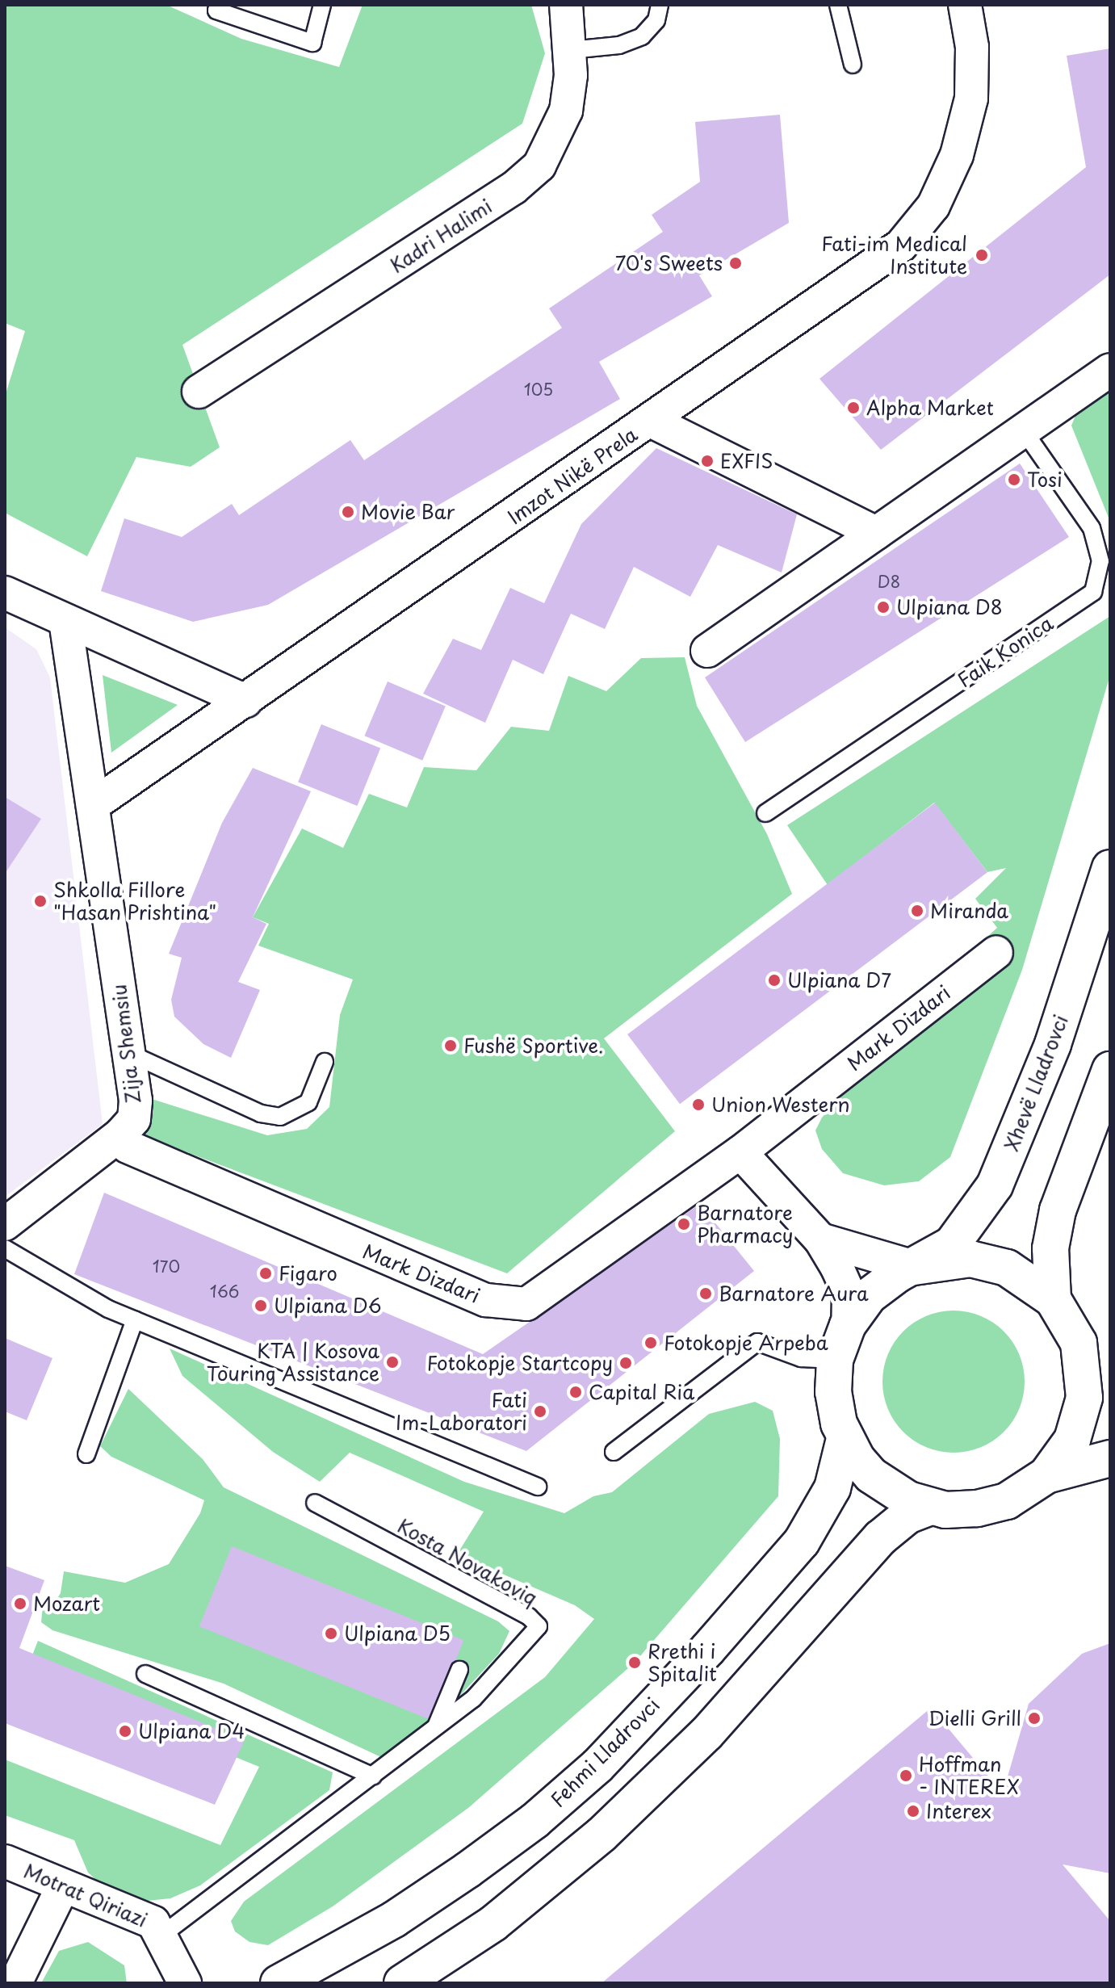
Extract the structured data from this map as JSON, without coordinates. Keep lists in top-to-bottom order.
{
  "streets": {
    "main road": ["Xhevë Lladrovci", "Fehmi Lladrovci"],
    "street": [
      "Kadri Halimi",
      "Imzot Nikë Prela",
      "Mark Dizdari",
      "Zija Shemsiu",
      "Motrat Qiriazi"
    ],
    "lane": ["Faik Konica", "Kosta Novakoviq"]
  },
  "crossings": [
    ["Mark Dizdari", "Zija Shemsiu"],
    ["Kosta Novakoviq", "Motrat Qiriazi"]
  ],
  "places": [
    "Fati-im Medical Institute",
    "70's Sweets",
    "Alpha Market",
    "EXFIS",
    "Tosi",
    "Movie Bar",
    "Ulpiana D8",
    "Shkolla Fillore \"Hasan Prishtina\"",
    "Miranda",
    "Ulpiana D7",
    "Fushë Sportive.",
    "Union Western",
    "Barnatore Pharmacy",
    "Figaro",
    "Barnatore Aura",
    "Ulpiana D6",
    "Fotokopje Arpeba",
    "KTA | Kosova Touring Assistance",
    "Fotokopje Startcopy",
    "Capital Ria",
    "Fati Im-Laboratori",
    "Mozart",
    "Ulpiana D5",
    "Rrethi i Spitalit",
    "Dielli Grill",
    "Ulpiana D4",
    "Hoffman - INTEREX",
    "Interex"
  ],
  "house_numbers": [
    "105",
    "D8",
    "170",
    "166"
  ]
}
